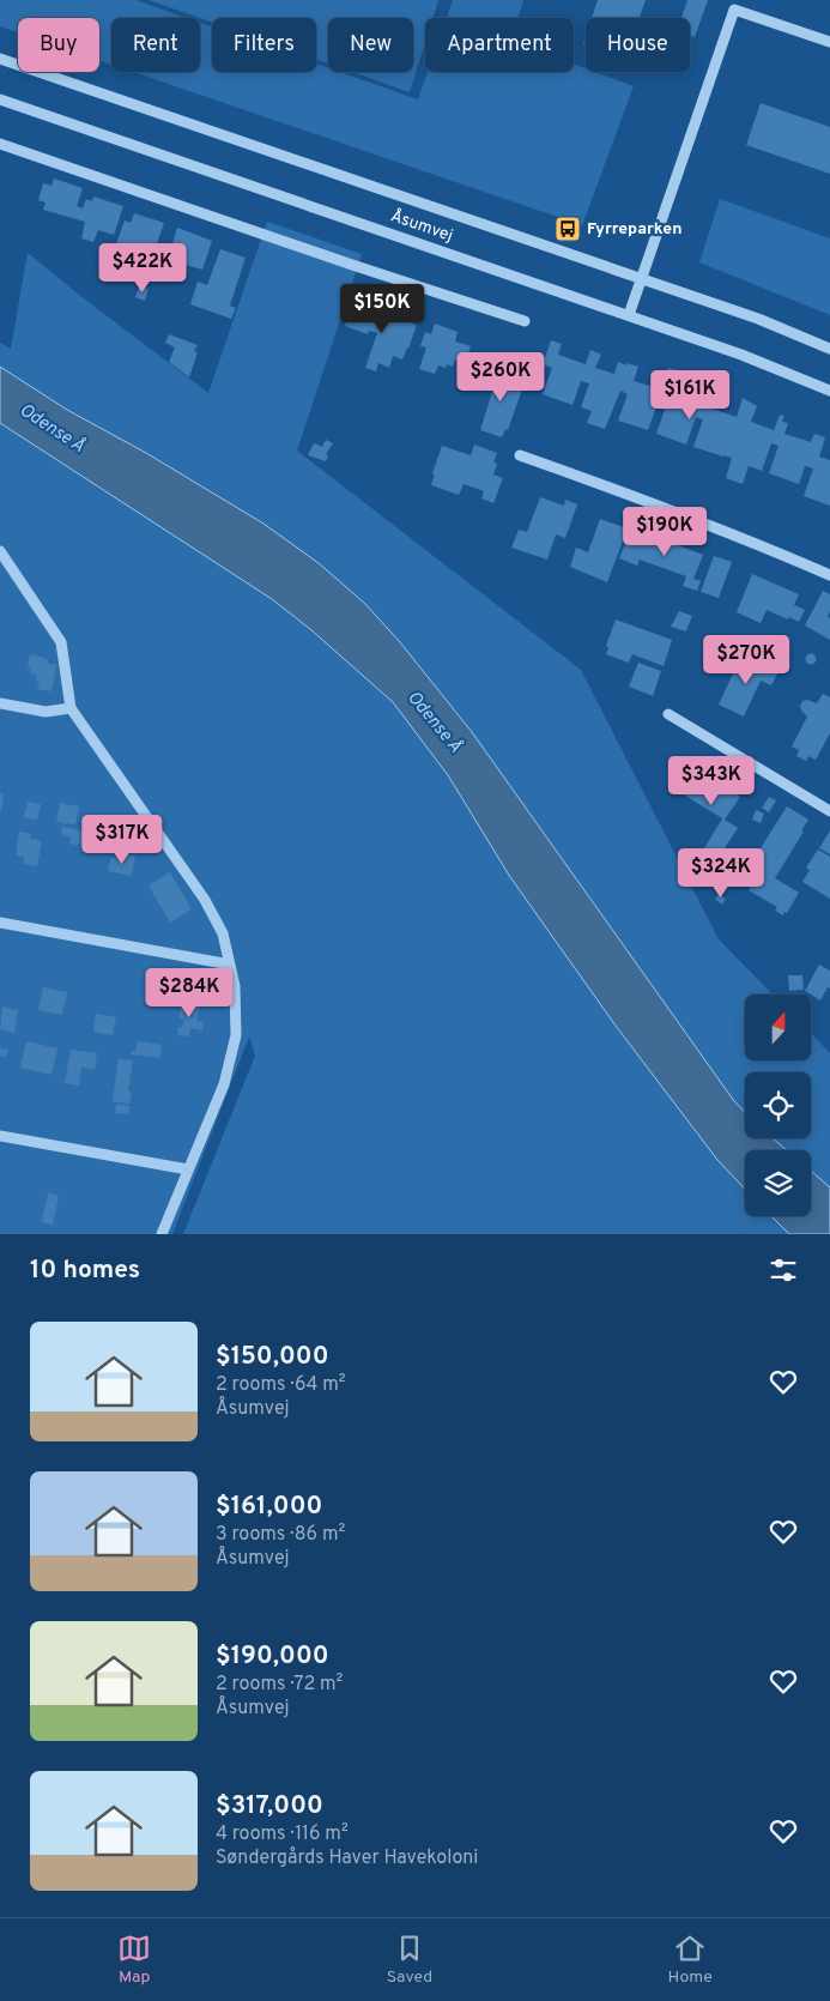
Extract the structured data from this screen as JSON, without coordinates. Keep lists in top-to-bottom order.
{
  "streets": {
    "street": ["Åsumvej"]
  },
  "water": ["Odense Å"],
  "places": {
    "bus stop": ["Fyrreparken"]
  },
  "north": "top",
  "page": {
    "chip": [
      "Buy",
      "Rent",
      "Filters",
      "New",
      "Apartment",
      "House"
    ],
    "price": [
      "$422K",
      "$150K",
      "$260K",
      "$161K",
      "$190K",
      "$270K",
      "$343K",
      "$317K",
      "$324K",
      "$284K"
    ],
    "heading": "10 homes",
    "list": [
      {
        "name": "$150,000",
        "note": "2 rooms · 64 m² · Åsumvej"
      },
      {
        "name": "$161,000",
        "note": "3 rooms · 86 m² · Åsumvej"
      },
      {
        "name": "$190,000",
        "note": "2 rooms · 72 m² · Åsumvej"
      },
      {
        "name": "$317,000",
        "note": "4 rooms · 116 m² · Søndergårds Haver Havekoloni"
      }
    ],
    "tabs": ["Map", "Saved", "Home"]
  }
}
